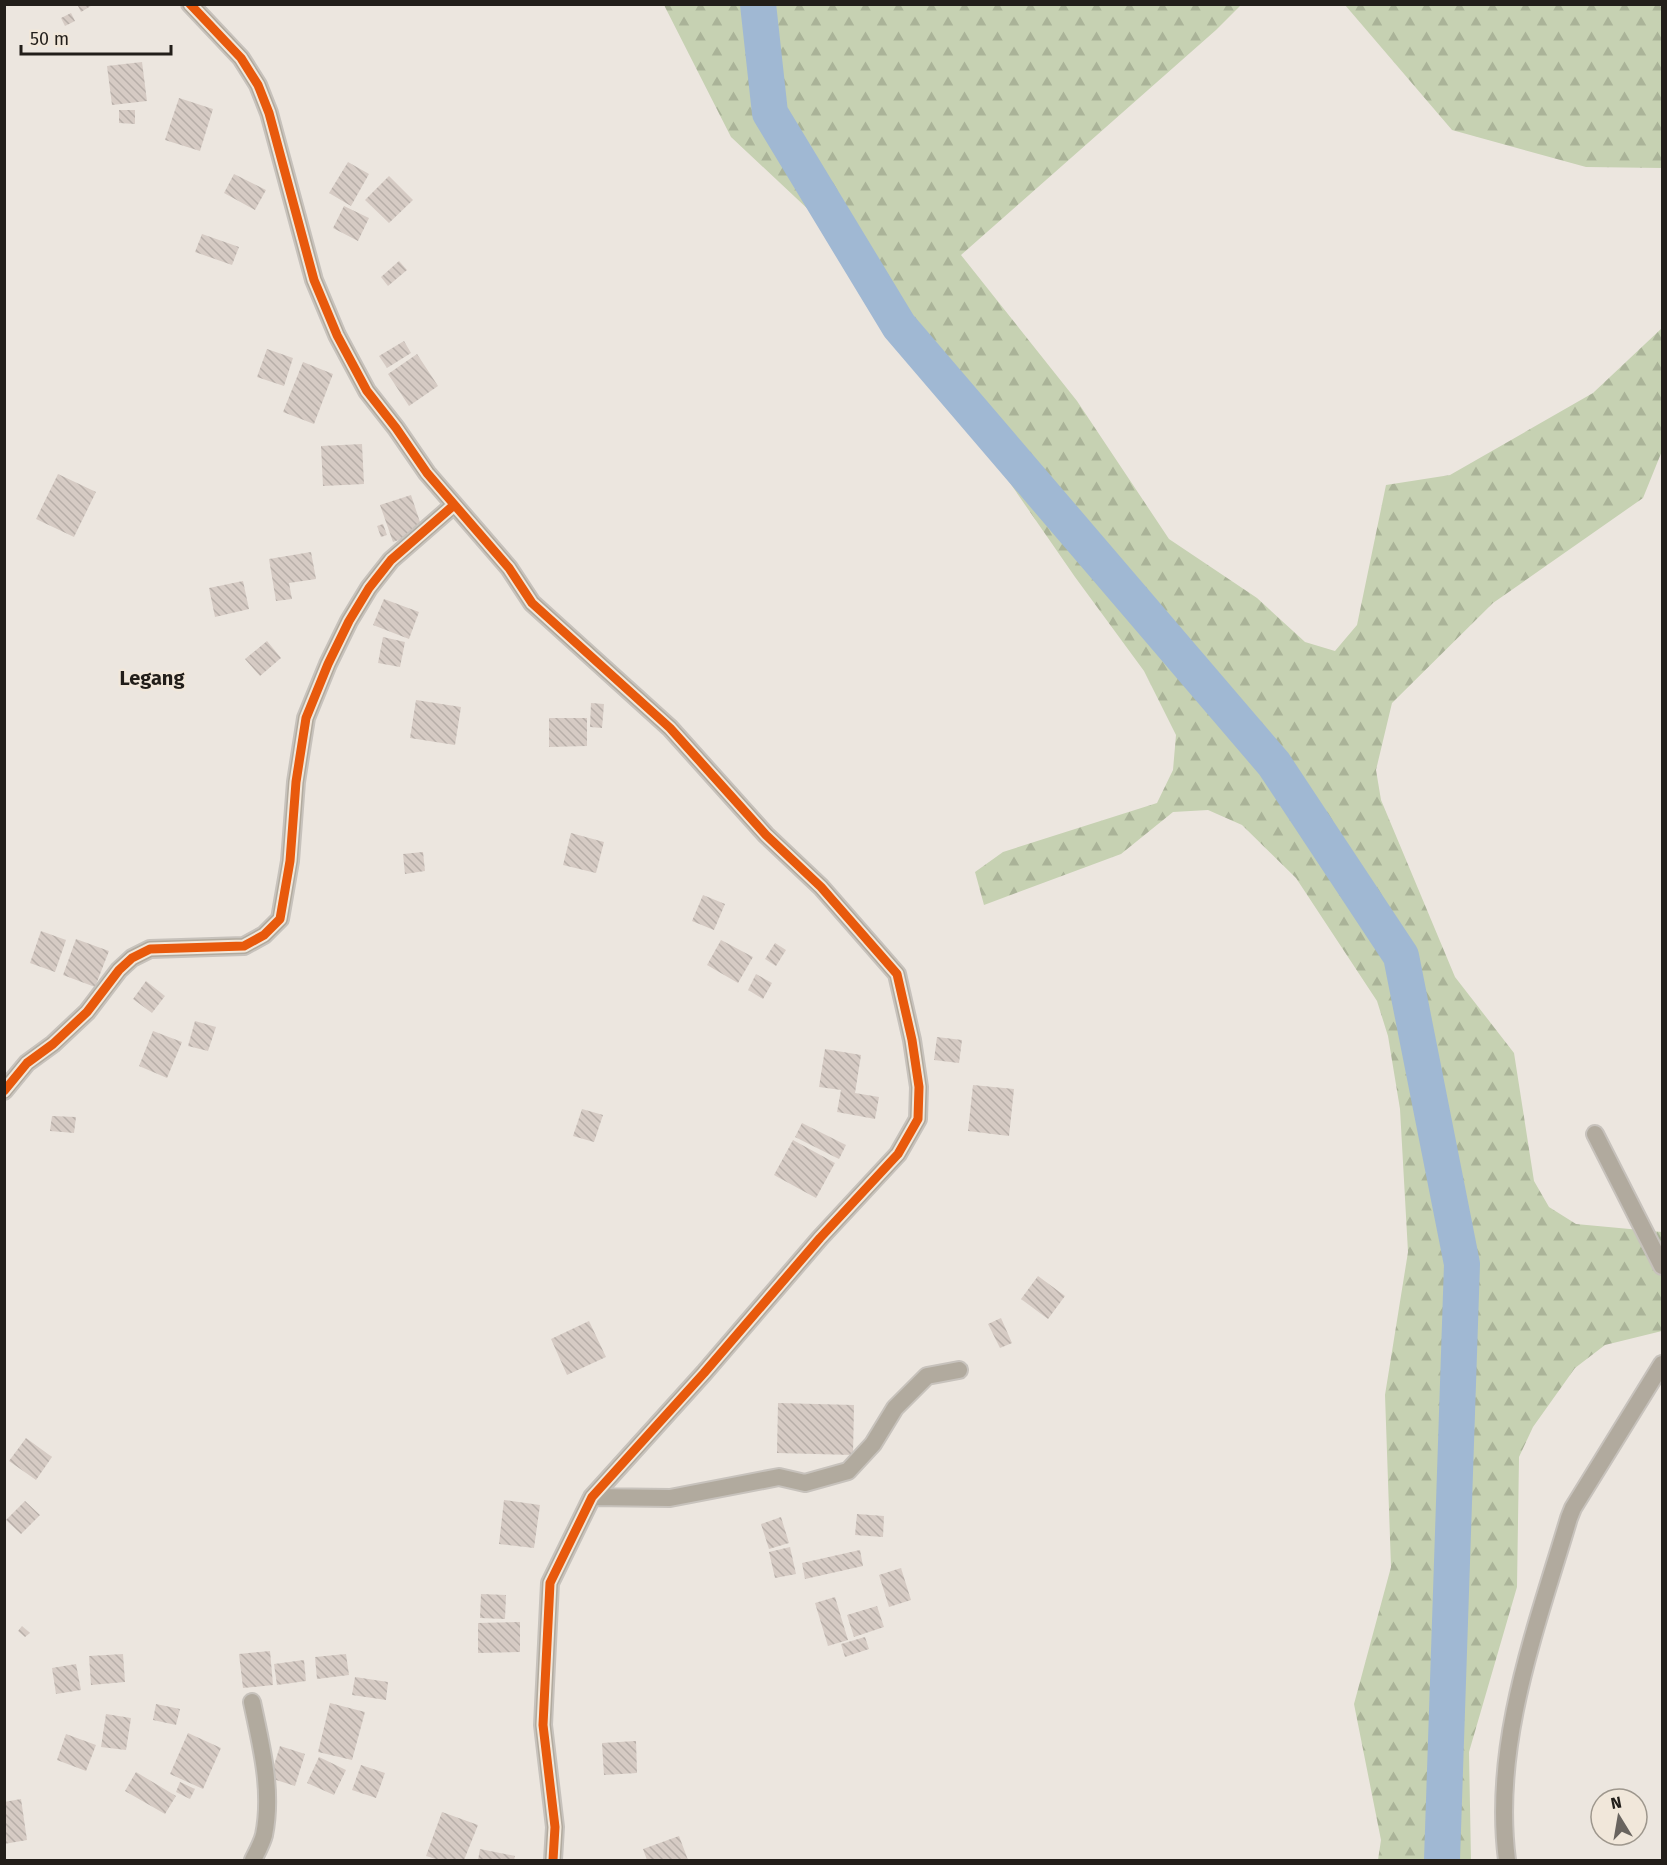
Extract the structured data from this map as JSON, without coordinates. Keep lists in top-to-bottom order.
{
  "districts": ["Legang"],
  "scale_bar": "50 m",
  "north": "top"
}
